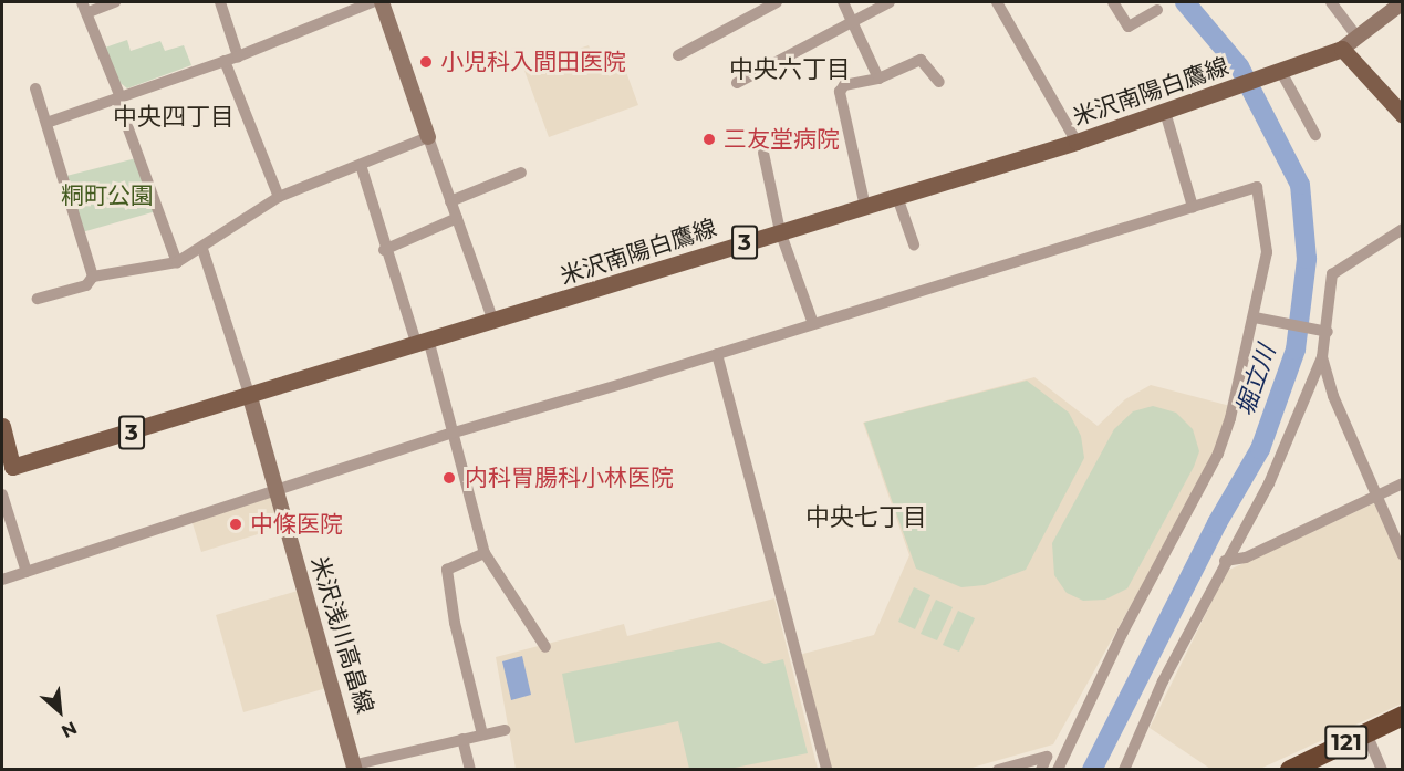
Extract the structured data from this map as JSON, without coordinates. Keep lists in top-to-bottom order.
{
  "streets": {
    "highway": ["121"],
    "main road": ["米沢南陽白鷹線", "3", "米沢浅川高畠線"]
  },
  "crossings": [
    ["米沢南陽白鷹線", "米沢浅川高畠線"]
  ],
  "districts": ["中央六丁目", "中央四丁目", "中央七丁目"],
  "water": ["堀立川"],
  "parks": ["粡町公園"],
  "places": [
    "小児科入間田医院",
    "三友堂病院",
    "内科胃腸科小林医院",
    "中條医院"
  ],
  "north": "bottom right"
}
